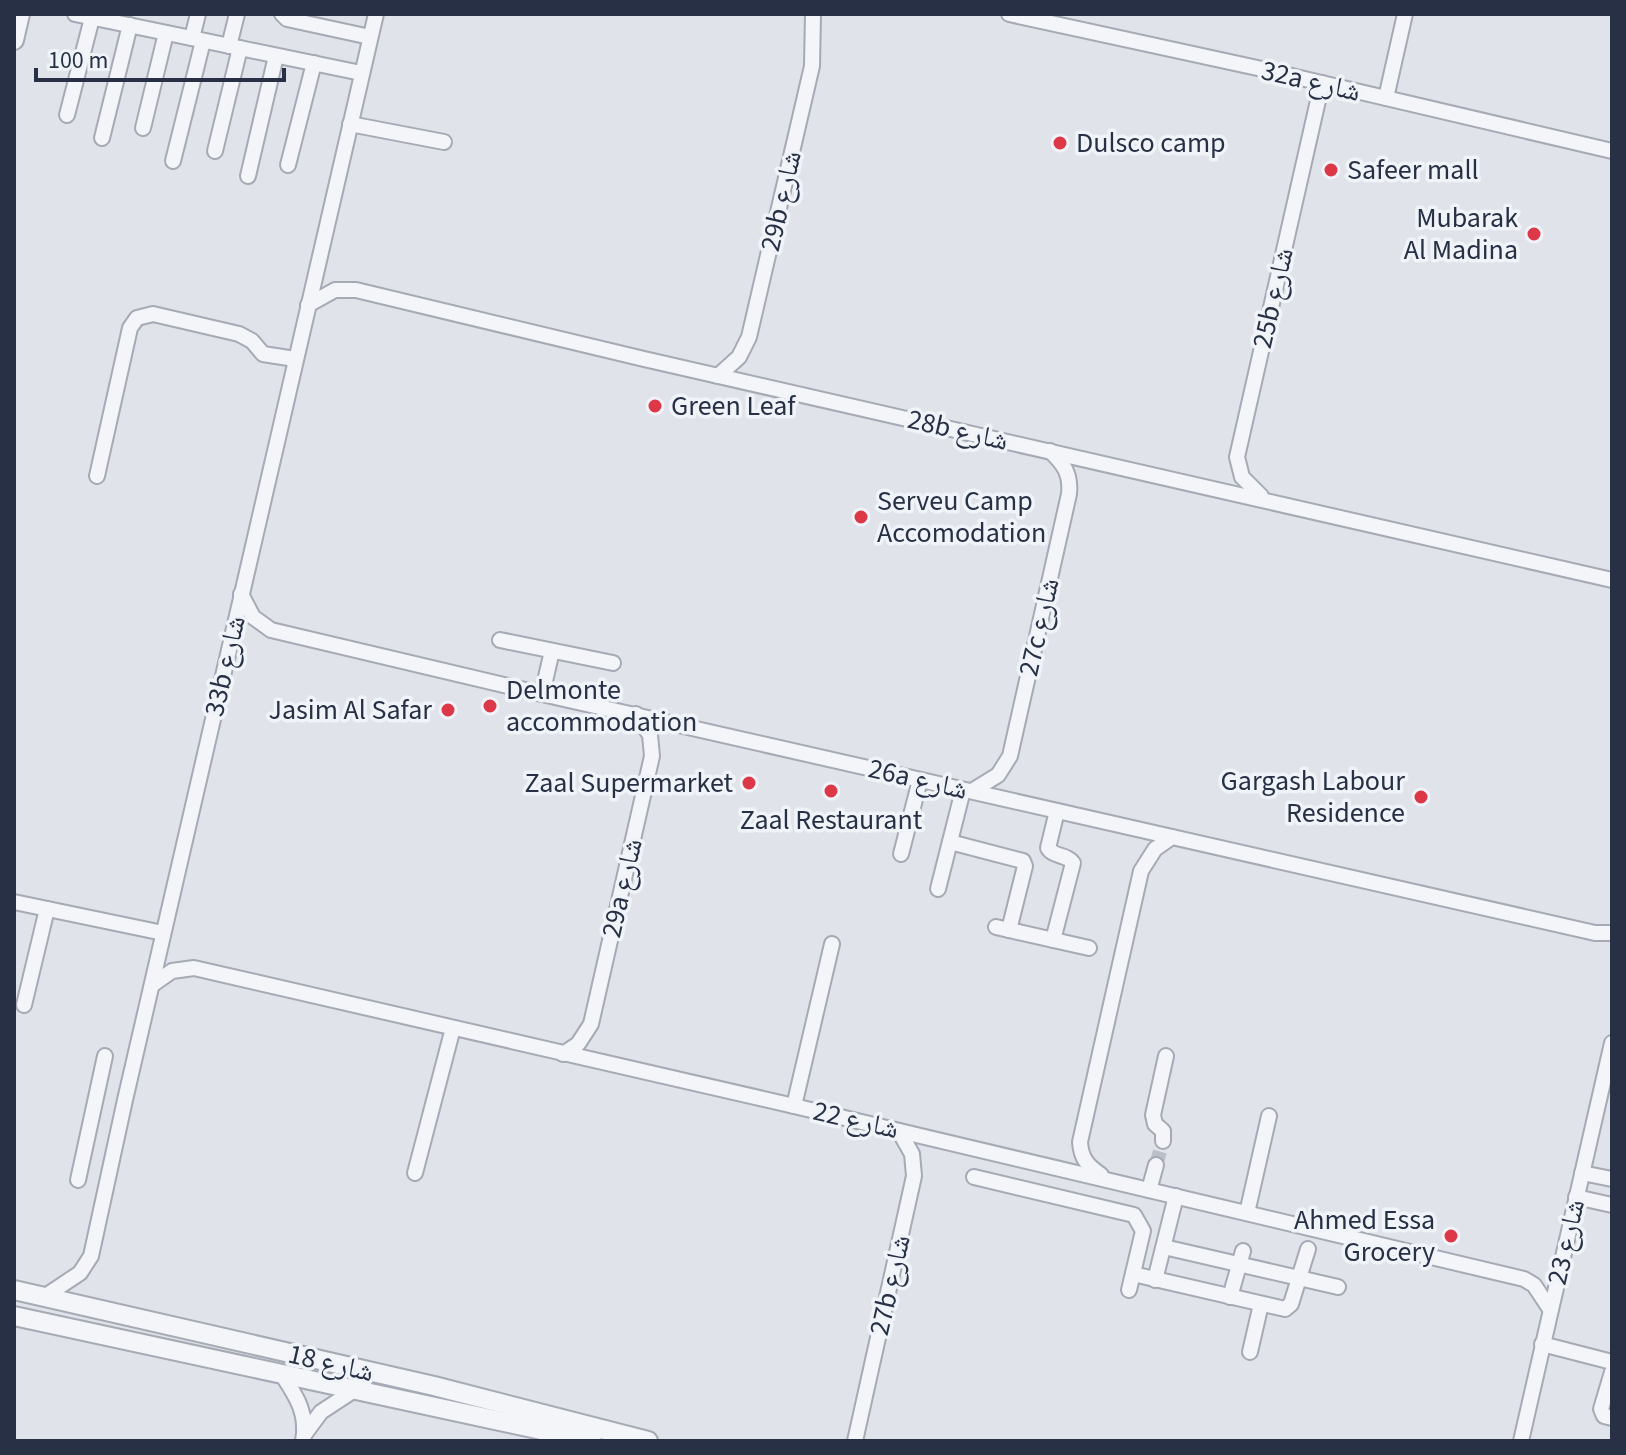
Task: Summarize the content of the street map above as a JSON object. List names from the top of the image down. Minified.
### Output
{"streets":{"street":["32a شارع","29b شارع","25b شارع","28b شارع","27c شارع","33b شارع","26a شارع","29a شارع","شارع 22","شارع 23","27b شارع","شارع 18"]},"crossings":[["32a شارع","25b شارع"],["29b شارع","28b شارع"],["25b شارع","28b شارع"],["28b شارع","27c شارع"],["28b شارع","33b شارع"],["27c شارع","26a شارع"],["33b شارع","26a شارع"],["33b شارع","شارع 22"],["33b شارع","شارع 18"],["26a شارع","29a شارع"],["29a شارع","شارع 22"],["شارع 22","شارع 23"],["شارع 22","27b شارع"]],"places":["Dulsco camp","Safeer mall","Mubarak Al Madina","Green Leaf","Serveu Camp Accomodation","Delmonte accommodation","Jasim Al Safar","Zaal Supermarket","Zaal Restaurant","Gargash Labour Residence","Ahmed Essa Grocery"],"scale_bar":"100 m"}
